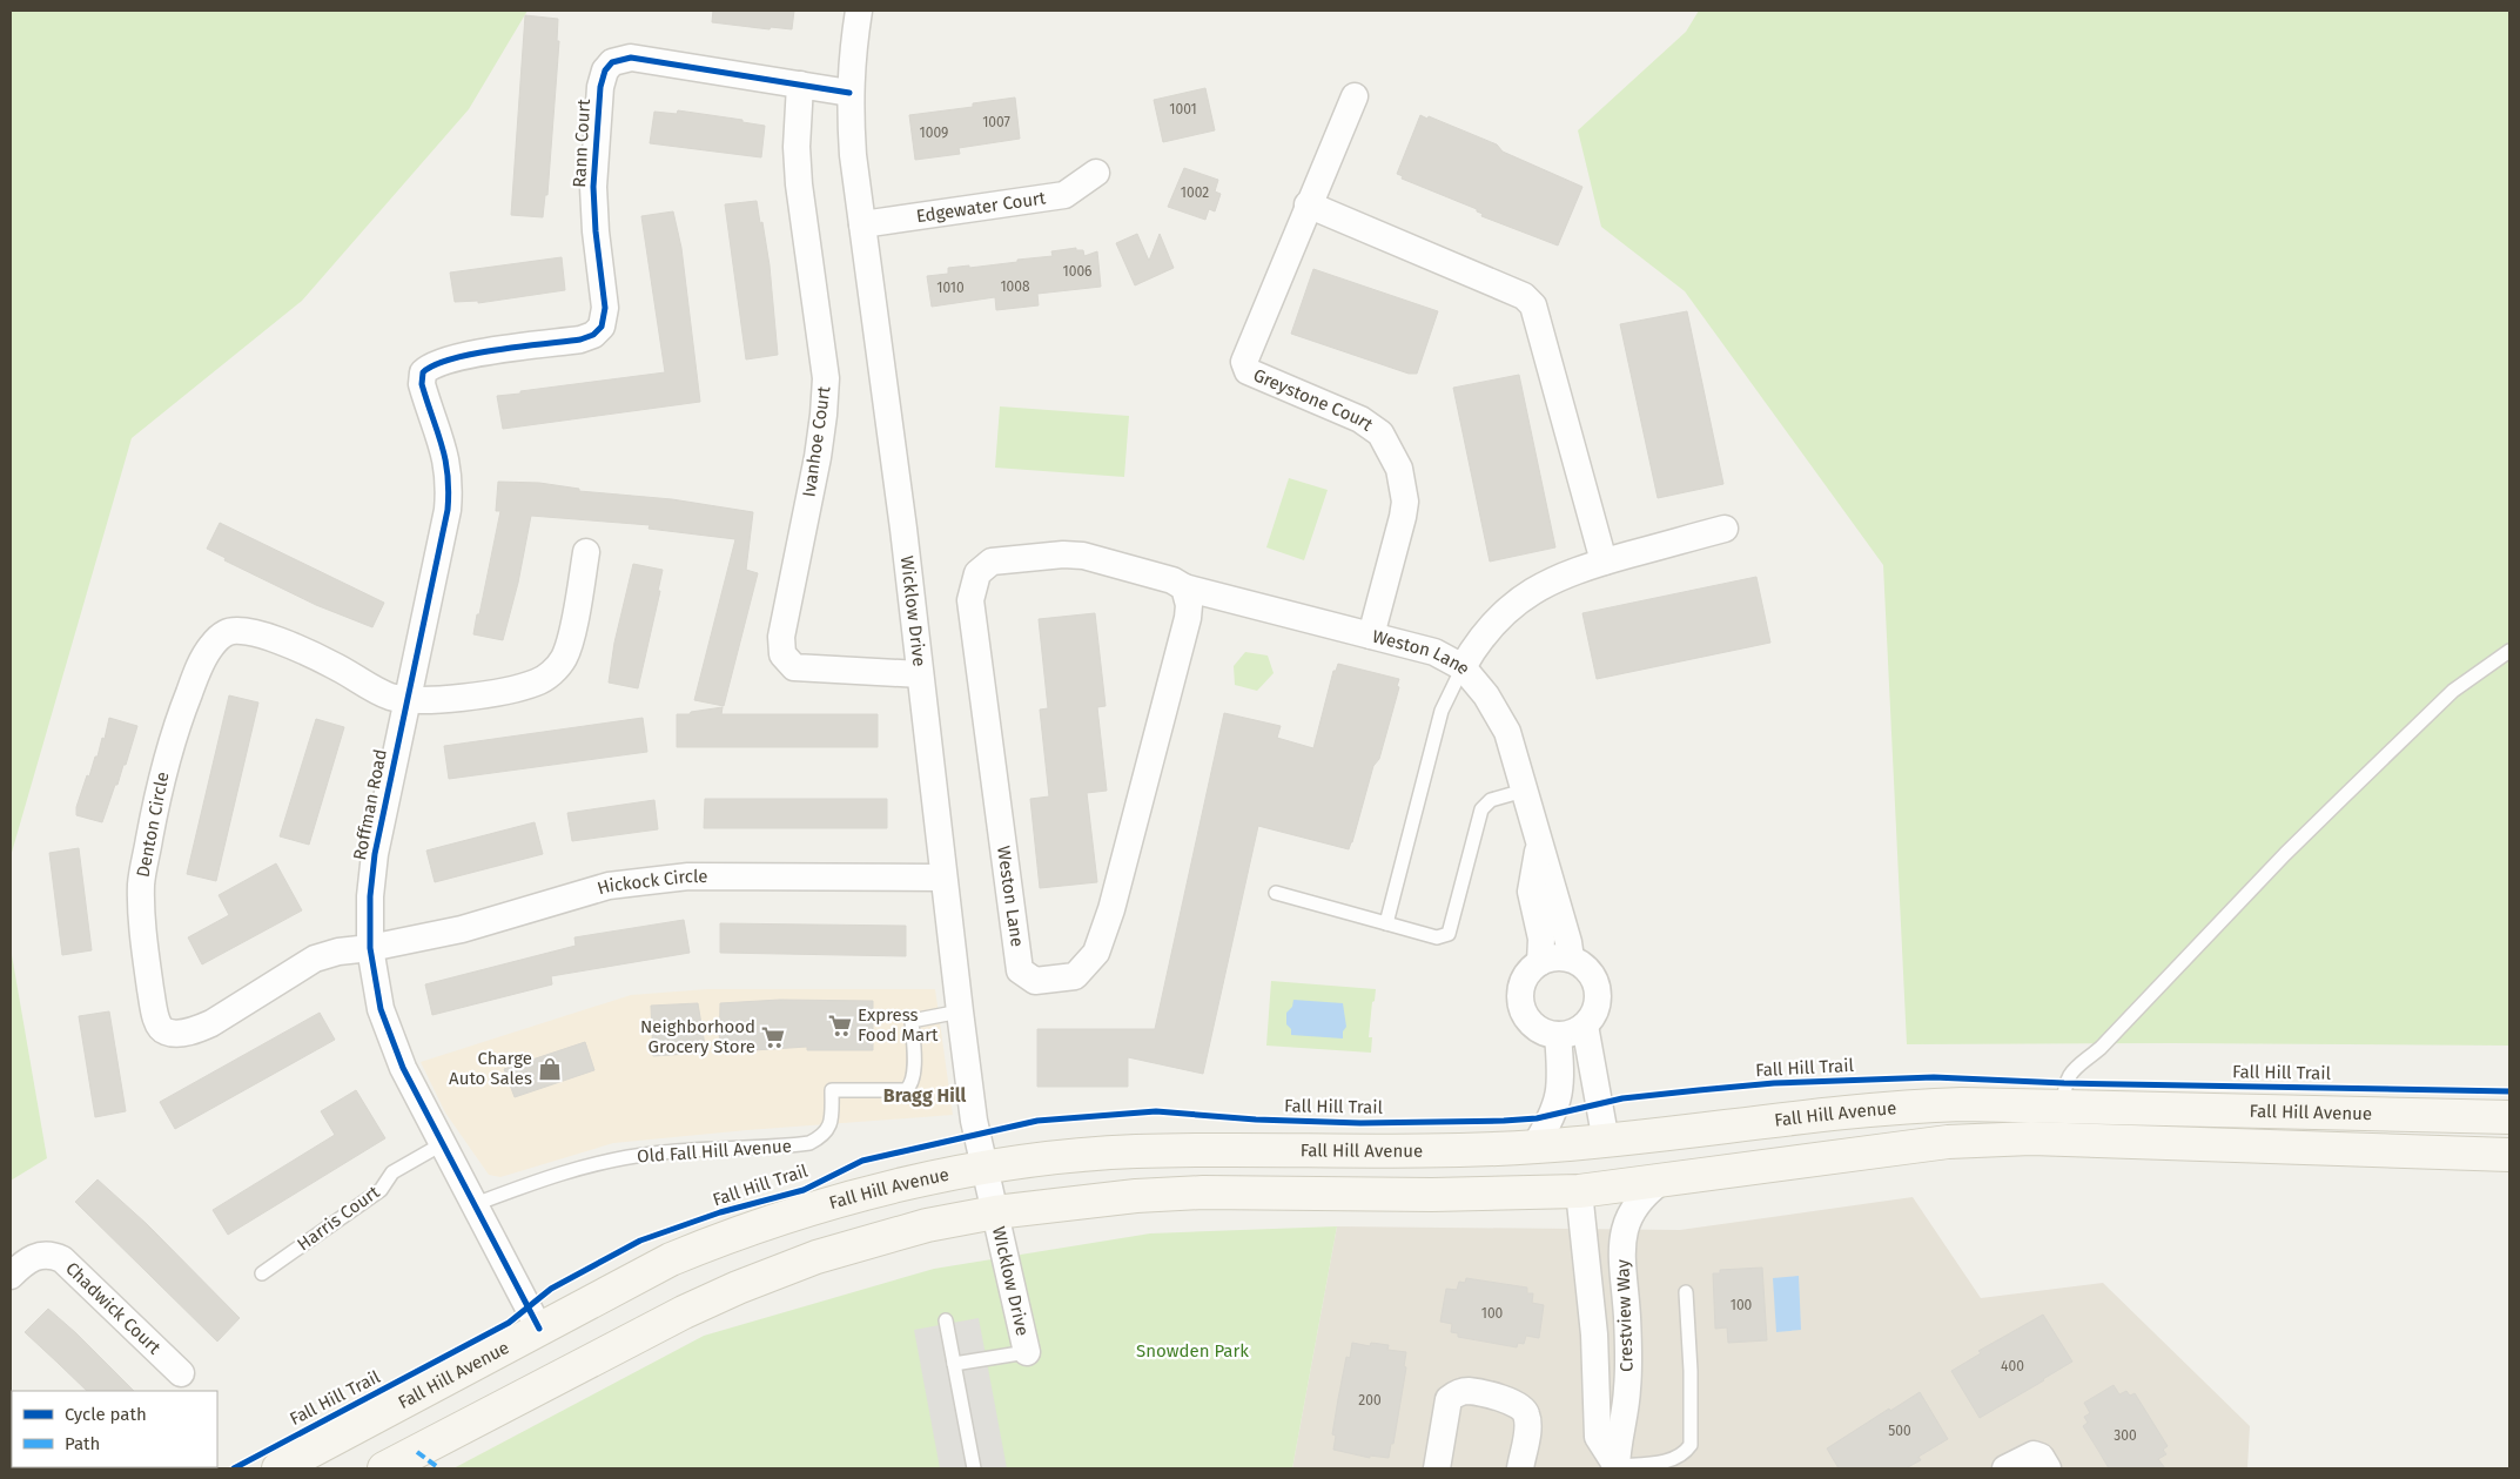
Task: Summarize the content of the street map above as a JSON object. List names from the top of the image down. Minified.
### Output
{"streets":{"main road":["Fall Hill Avenue"],"street":["Rann Court","Edgewater Court","Greystone Court","Ivanhoe Court","Wicklow Drive","Weston Lane","Roffman Road","Denton Circle","Hickock Circle","WIcklow Drive","Chadwick Court","Crestview Way"],"lane":["Old Fall Hill Avenue","Harris Court"],"cycle path":["Fall Hill Trail"]},"crossings":[["Rann Court","Ivanhoe Court"],["Rann Court","Wicklow Drive"],["Rann Court","Roffman Road"],["Edgewater Court","Wicklow Drive"],["Greystone Court","Weston Lane"],["Ivanhoe Court","Wicklow Drive"],["Wicklow Drive","Hickock Circle"],["Wicklow Drive","Fall Hill Avenue"],["Wicklow Drive","Old Fall Hill Avenue"],["Wicklow Drive","WIcklow Drive"],["Roffman Road","Denton Circle"],["Roffman Road","Hickock Circle"],["Roffman Road","Fall Hill Avenue"],["Roffman Road","Old Fall Hill Avenue"],["Roffman Road","Harris Court"],["Denton Circle","Hickock Circle"],["Fall Hill Avenue","WIcklow Drive"],["Fall Hill Avenue","Crestview Way"]],"districts":["Bragg Hill"],"parks":["Snowden Park"],"places":{"supermarket":["Express Food Mart","Neighborhood Grocery Store"],"shop":["Charge Auto Sales"]},"house_numbers":["1001","1007","1009","1002","1006","1008","1010","100","100","400","200","500","300"],"legend":["Cycle path","Path"]}
